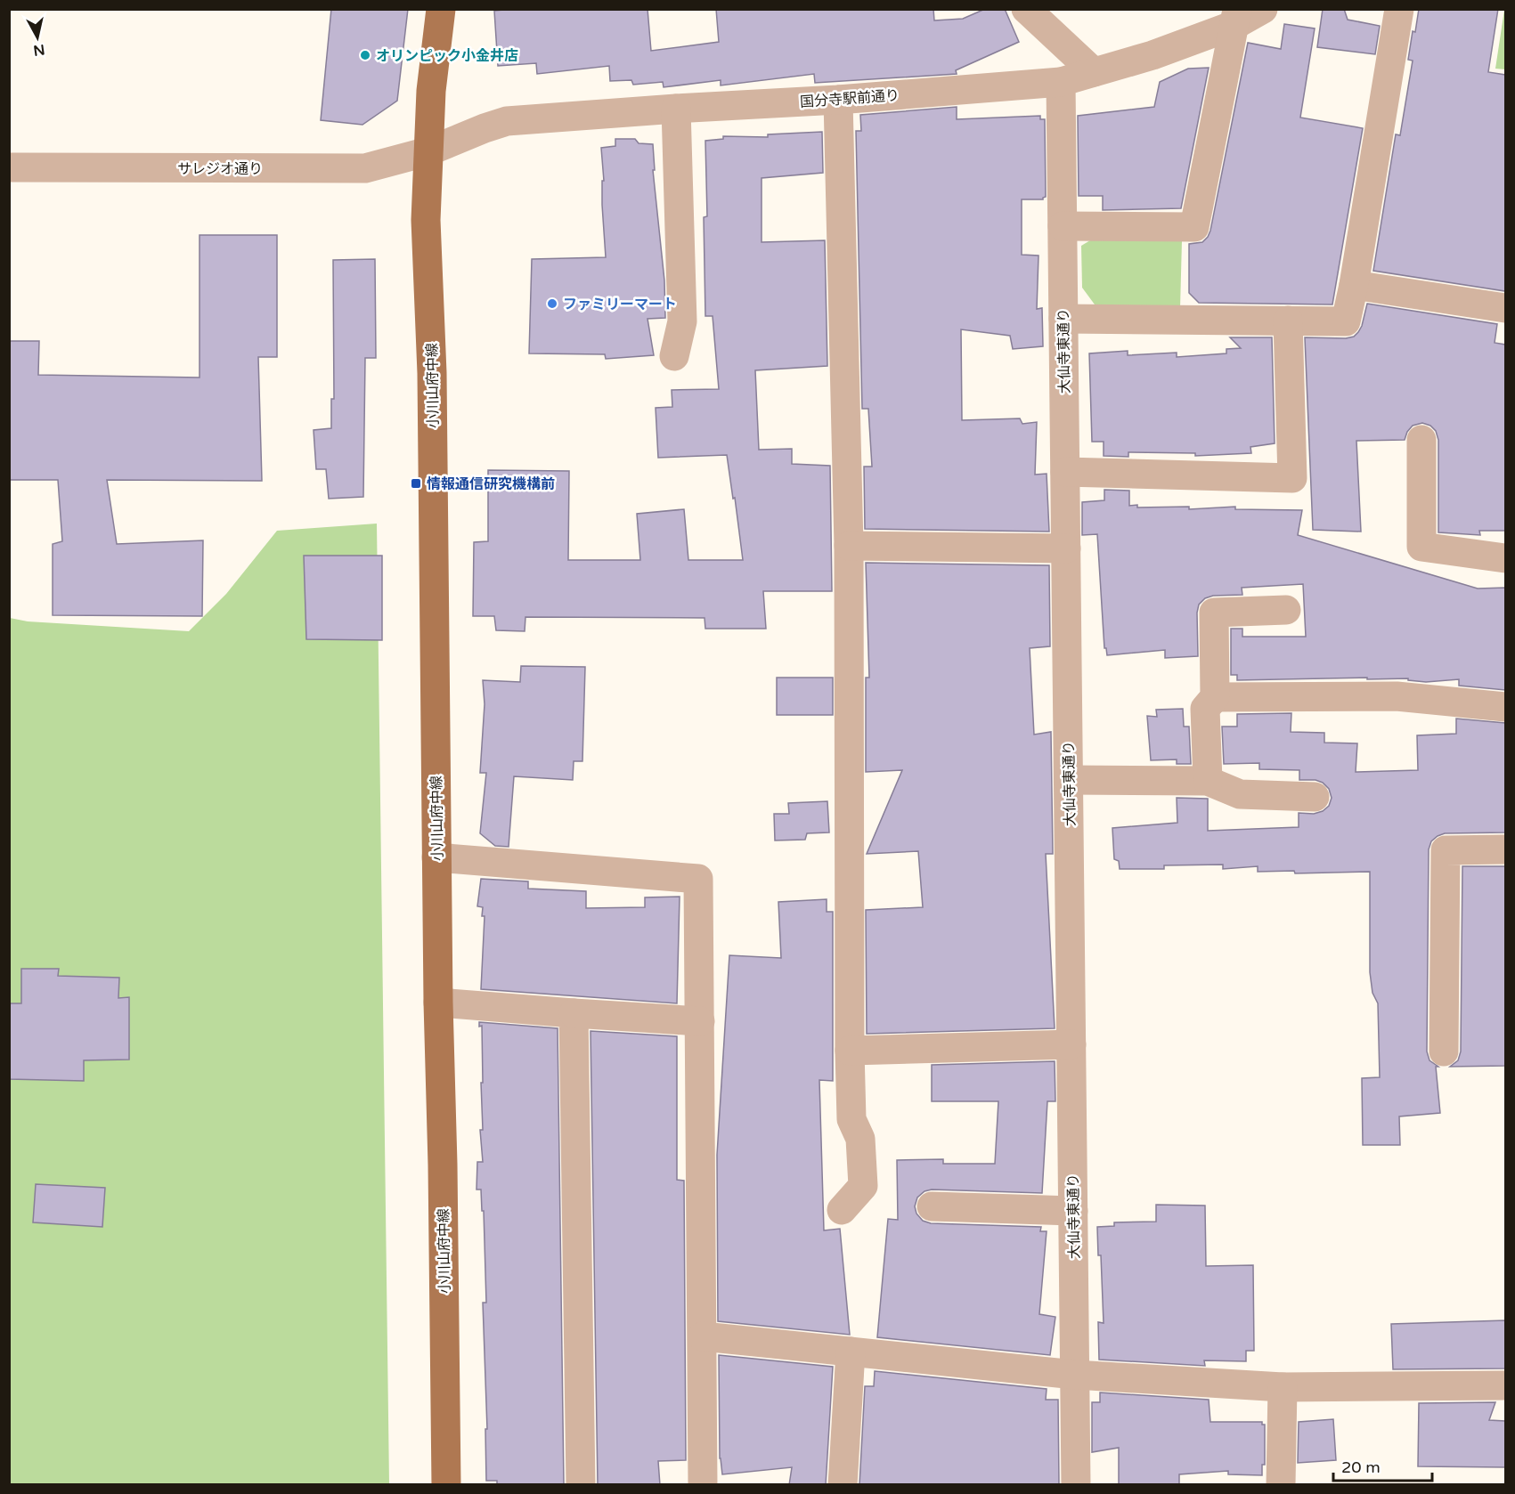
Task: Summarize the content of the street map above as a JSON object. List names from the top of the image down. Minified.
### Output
{"streets":{"main road":["小川山府中線"],"street":["国分寺駅前通り","サレジオ通り","大仙寺東通り"]},"crossings":[["国分寺駅前通り","サレジオ通り"],["国分寺駅前通り","大仙寺東通り"],["国分寺駅前通り","小川山府中線"],["サレジオ通り","小川山府中線"]],"places":{"other":["オリンピック小金井店","ファミリーマート"],"transit":["情報通信研究機構前"]},"scale_bar":"20 m","north":"bottom"}
